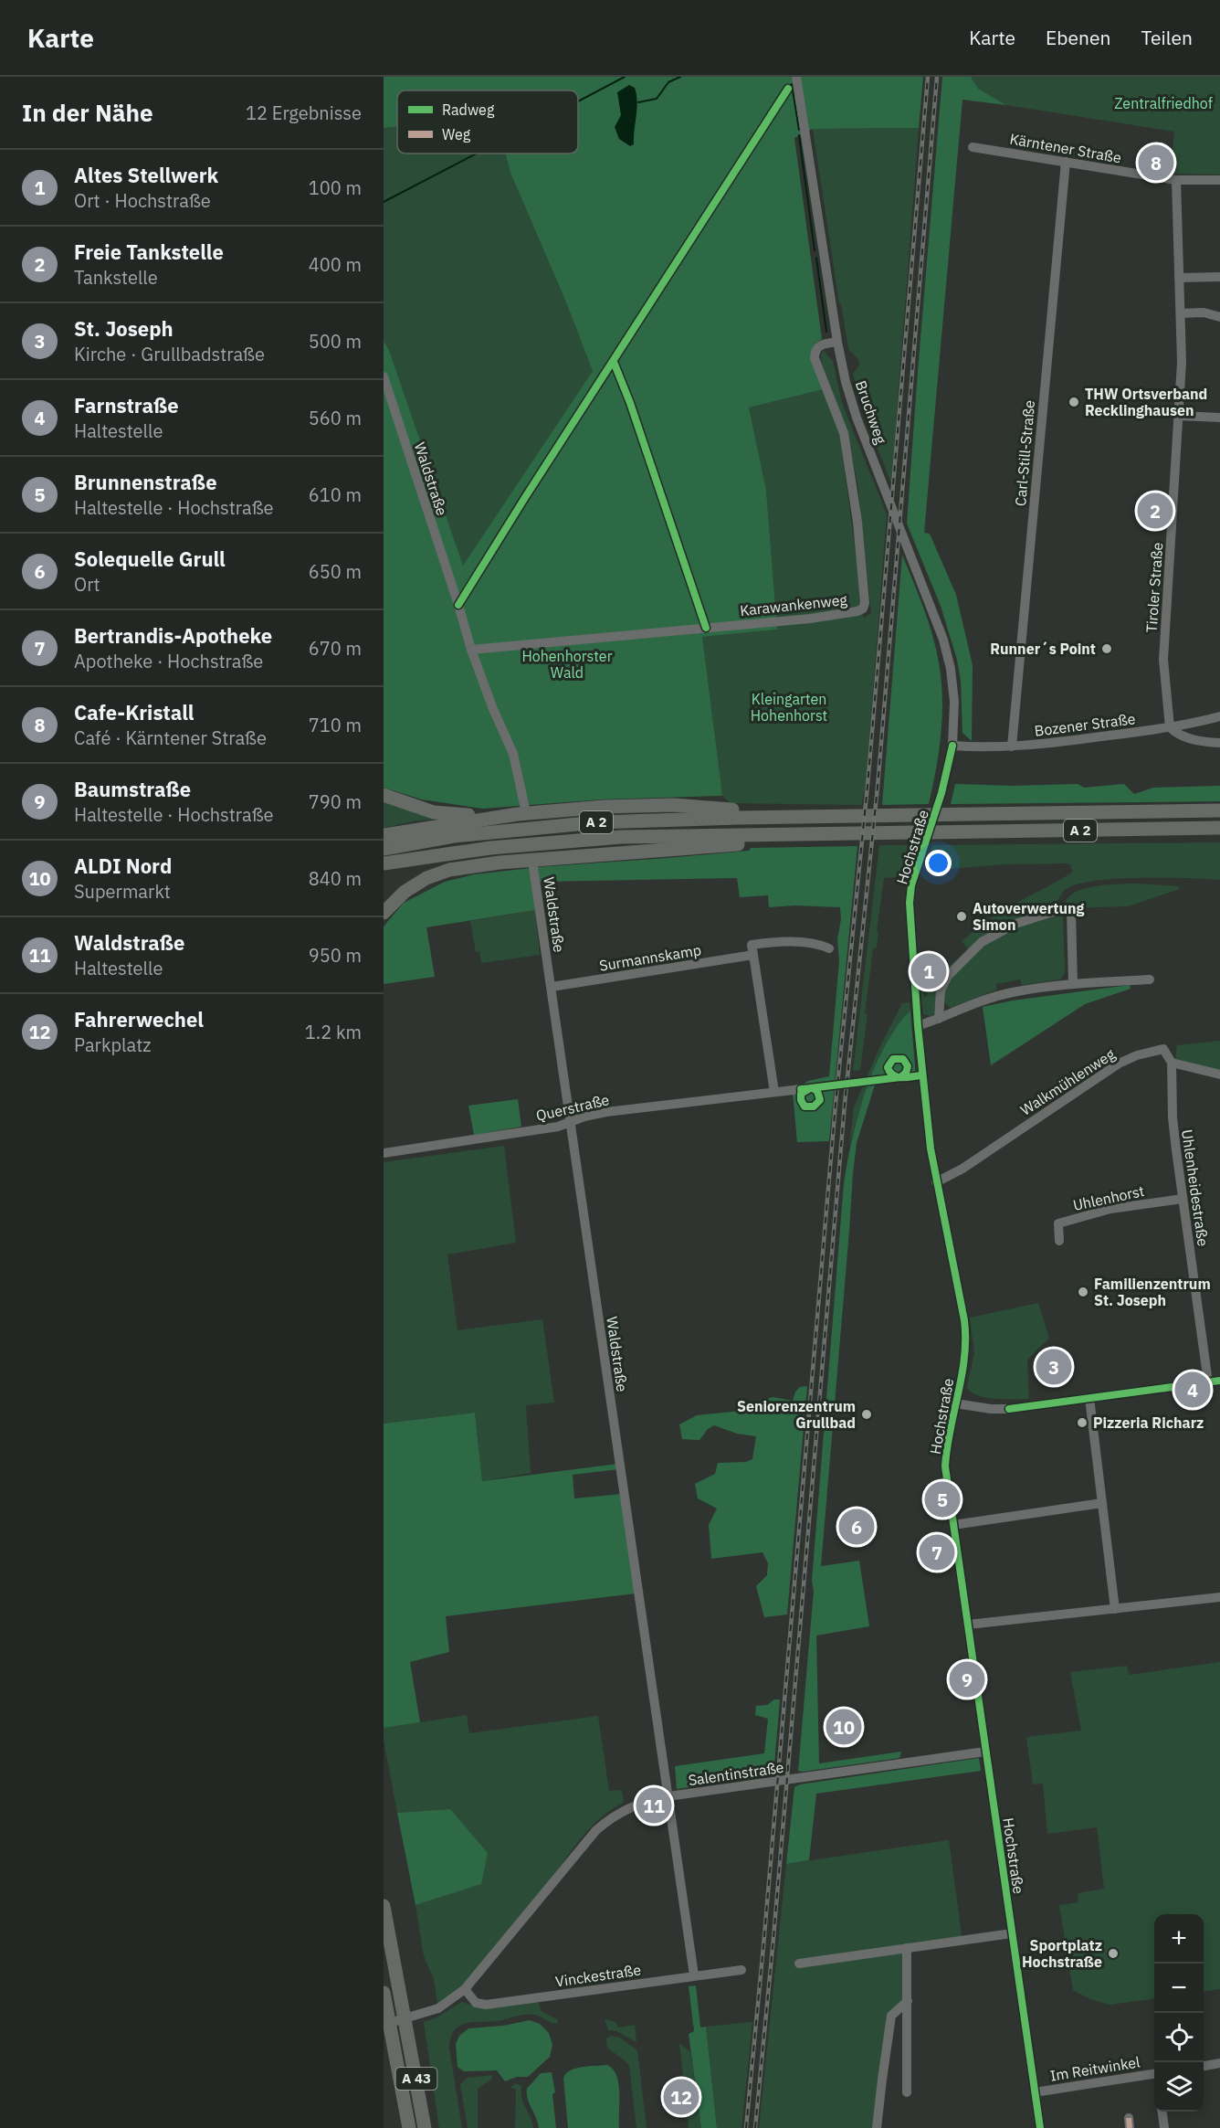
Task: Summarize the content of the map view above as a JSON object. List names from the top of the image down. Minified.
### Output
{"streets":{"highway":["A 2","A 43"],"street":["Kärntener Straße","Bruchweg","Carl-Still-Straße","Waldstraße","Tiroler Straße","Karawankenweg","Bozener Straße","Hochstraße","Surmannskamp","Walkmühlenweg","Querstraße","Uhlenheidestraße","Uhlenhorst","Salentinstraße","Vinckestraße","Im Reitwinkel"]},"crossings":[["Kärntener Straße","Carl-Still-Straße"],["Kärntener Straße","Tiroler Straße"],["Bruchweg","Karawankenweg"],["Bruchweg","Bozener Straße"],["Bruchweg","Hochstraße"],["Carl-Still-Straße","Bozener Straße"],["Waldstraße","Karawankenweg"],["Waldstraße","Surmannskamp"],["Waldstraße","Querstraße"],["Waldstraße","Salentinstraße"],["Waldstraße","Vinckestraße"],["Tiroler Straße","Bozener Straße"],["Bozener Straße","Hochstraße"],["Hochstraße","Walkmühlenweg"],["Hochstraße","Salentinstraße"],["Hochstraße","Im Reitwinkel"],["Walkmühlenweg","Uhlenheidestraße"],["Uhlenheidestraße","Uhlenhorst"],["Salentinstraße","Vinckestraße"],["Salentinstraße","A 43"]],"parks":["Zentralfriedhof","Hohenhorster Wald","Kleingarten Hohenhorst"],"places":["THW Ortsverband Recklinghausen","Runner´s Point","Autoverwertung Simon","Familienzentrum St. Joseph","Seniorenzentrum Grullbad","Pizzeria Richarz","Sportplatz Hochstraße"],"legend":["Radweg","Weg"],"page":{"header":"Karte","nav":["Karte","Ebenen","Teilen"],"heading":["In der Nähe","12 Ergebnisse"],"pins":["8","2","1","3","4","5","6","7","9","10","11","12"],"list":[{"mark":"1","name":"Altes Stellwerk","note":"Ort · Hochstraße","value":"100 m"},{"mark":"2","name":"Freie Tankstelle","note":"Tankstelle","value":"400 m"},{"mark":"3","name":"St. Joseph","note":"Kirche · Grullbadstraße","value":"500 m"},{"mark":"4","name":"Farnstraße","note":"Haltestelle","value":"560 m"},{"mark":"5","name":"Brunnenstraße","note":"Haltestelle · Hochstraße","value":"610 m"},{"mark":"6","name":"Solequelle Grull","note":"Ort","value":"650 m"},{"mark":"7","name":"Bertrandis-Apotheke","note":"Apotheke · Hochstraße","value":"670 m"},{"mark":"8","name":"Cafe-Kristall","note":"Café · Kärntener Straße","value":"710 m"},{"mark":"9","name":"Baumstraße","note":"Haltestelle · Hochstraße","value":"790 m"},{"mark":"10","name":"ALDI Nord","note":"Supermarkt","value":"840 m"},{"mark":"11","name":"Waldstraße","note":"Haltestelle","value":"950 m"},{"mark":"12","name":"Fahrerwechel","note":"Parkplatz","value":"1.2 km"}],"map_buttons":["+","−"]}}
